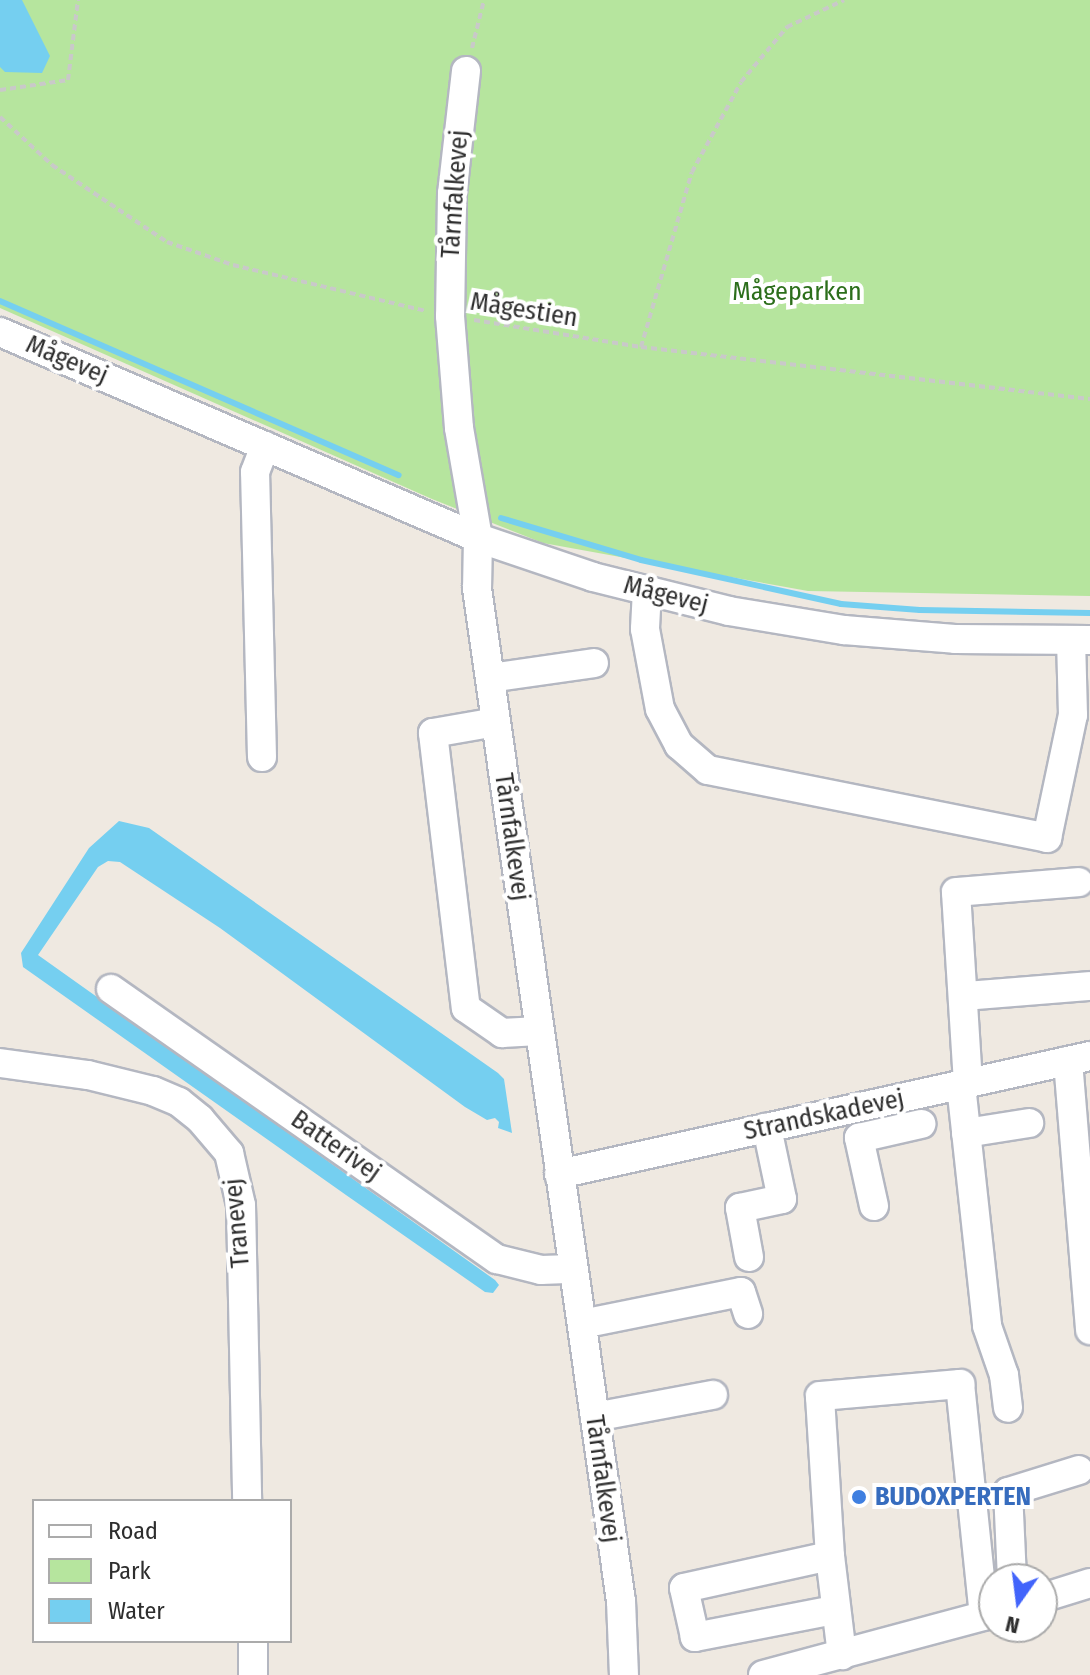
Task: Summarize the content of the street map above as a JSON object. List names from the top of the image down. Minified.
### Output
{"streets":{"street":["Tårnfalkevej","Mågevej","Strandskadevej","Batterivej","Tranevej"],"path":["Mågestien"]},"crossings":[["Tårnfalkevej","Mågestien"],["Tårnfalkevej","Mågevej"],["Tårnfalkevej","Strandskadevej"],["Tårnfalkevej","Batterivej"]],"parks":["Mågeparken"],"places":["BUDOXPERTEN"],"legend":["Road","Park","Water"],"north":"bottom"}
